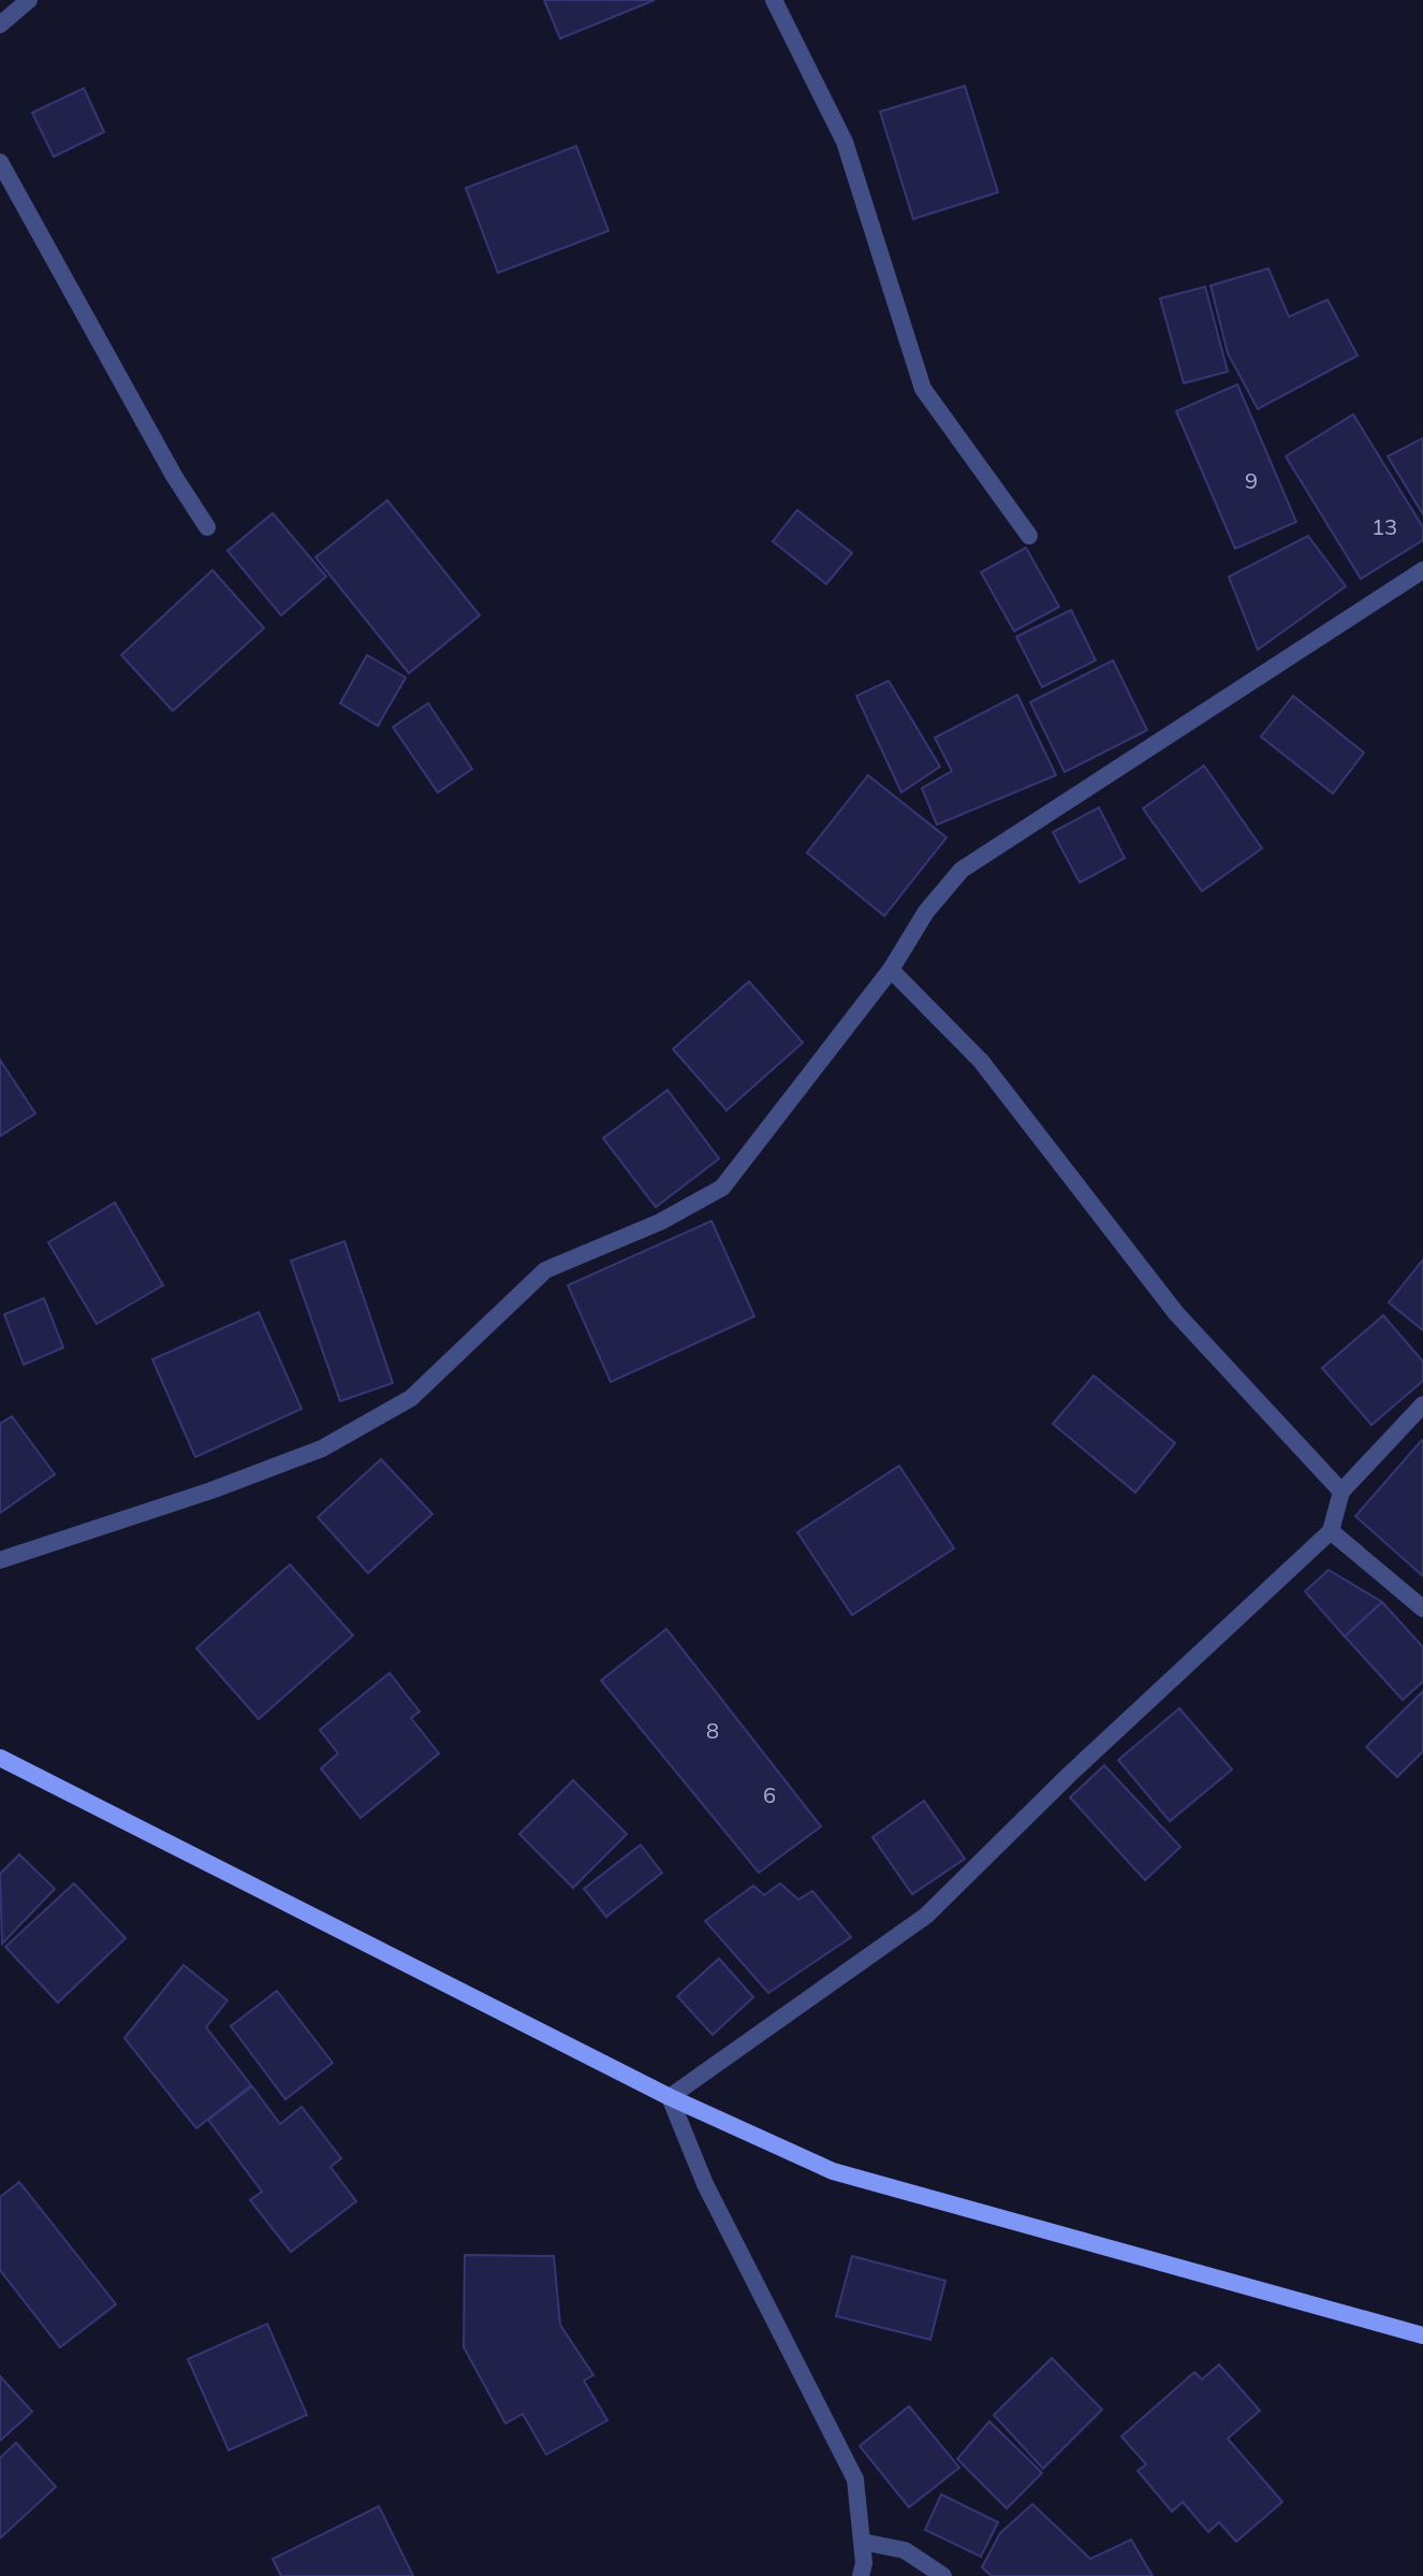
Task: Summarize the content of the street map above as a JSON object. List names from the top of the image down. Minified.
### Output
{"house_numbers":["9","13","8","6"]}
